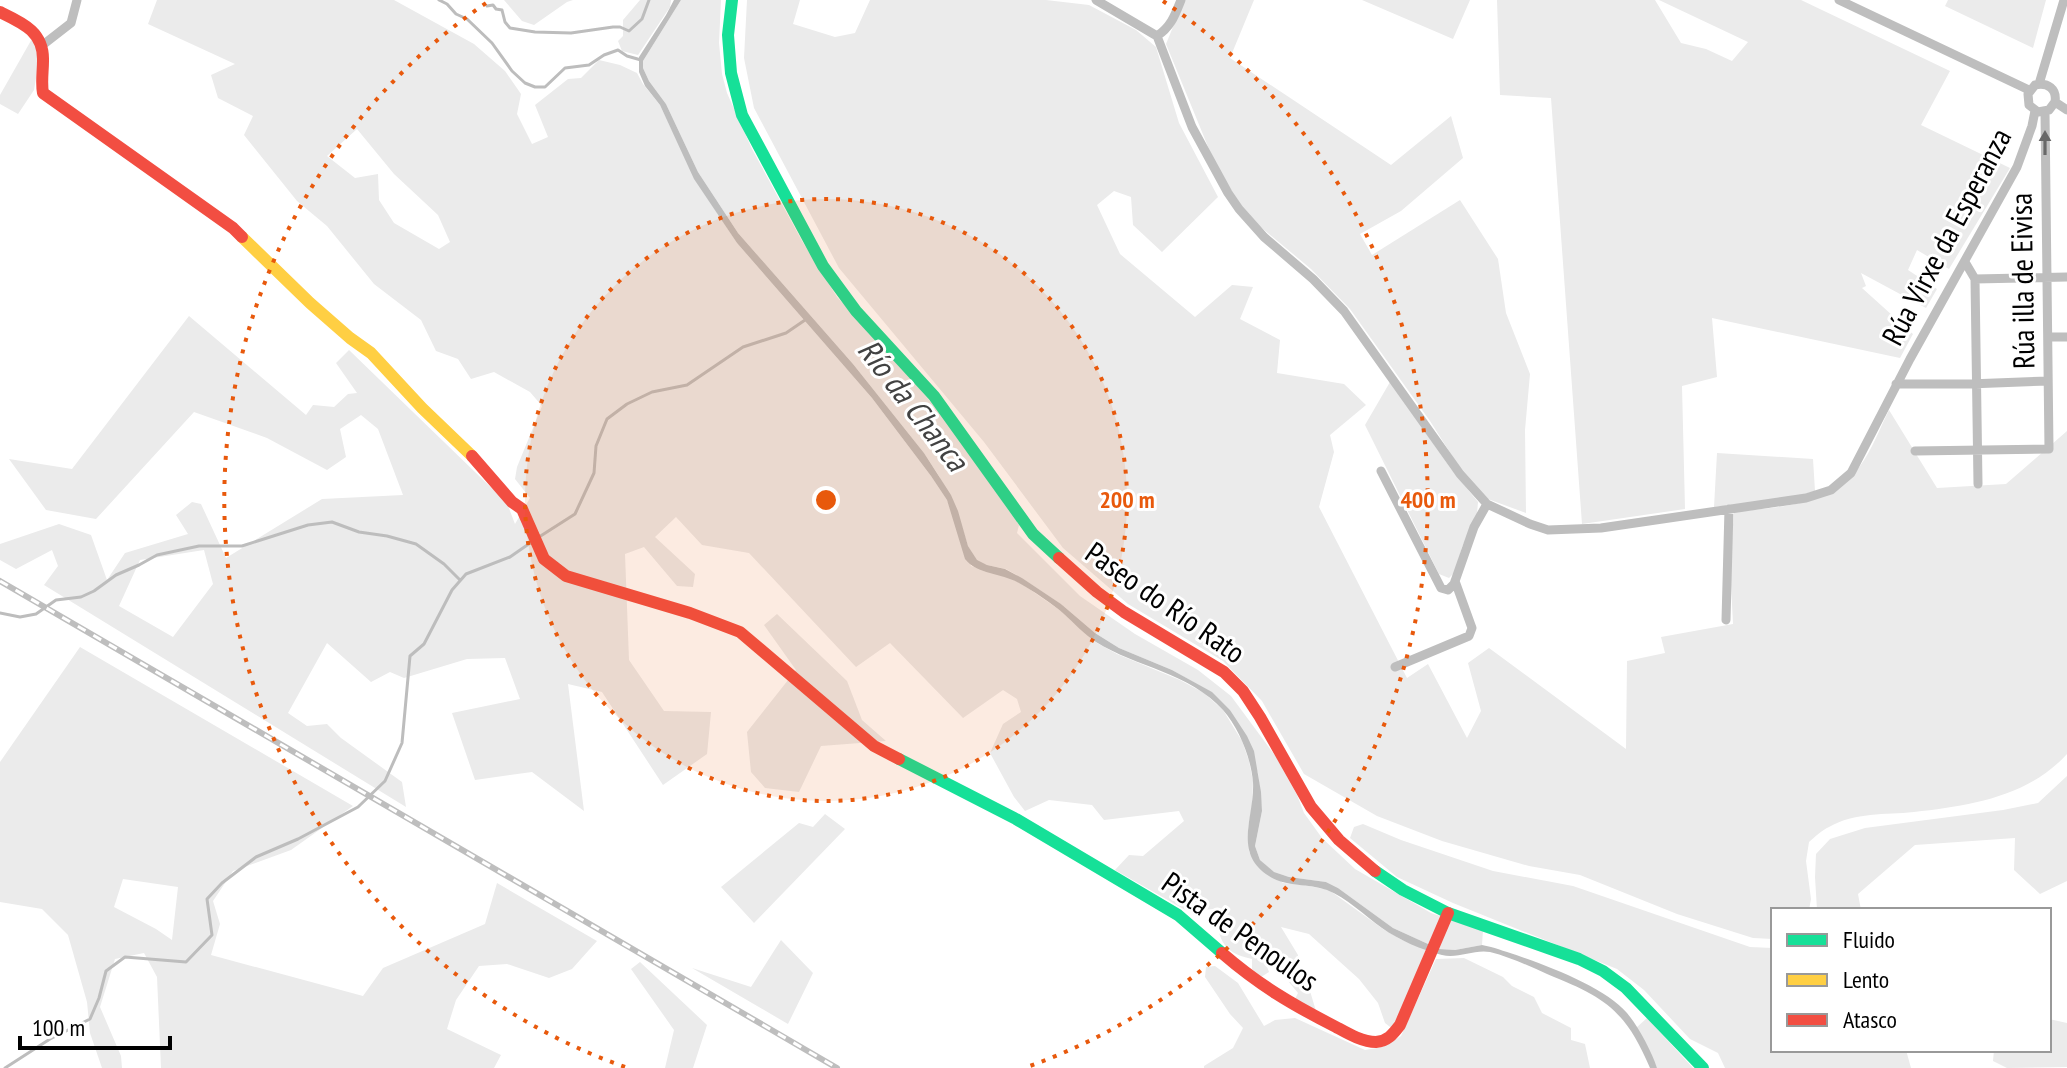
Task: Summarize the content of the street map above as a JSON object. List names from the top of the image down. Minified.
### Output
{"streets":{"street":["Rúa Virxe da Esperanza","Rúa illa de Eivisa","Paseo do Río Rato","Pista de Penoulos"]},"crossings":[["Rúa Virxe da Esperanza","Rúa illa de Eivisa"],["Paseo do Río Rato","Pista de Penoulos"]],"one_way":["Rúa illa de Eivisa"],"water":["Río da Chanca"],"legend":["Fluido","Lento","Atasco"],"scale_bar":"100 m","rings":["200 m","400 m"]}
